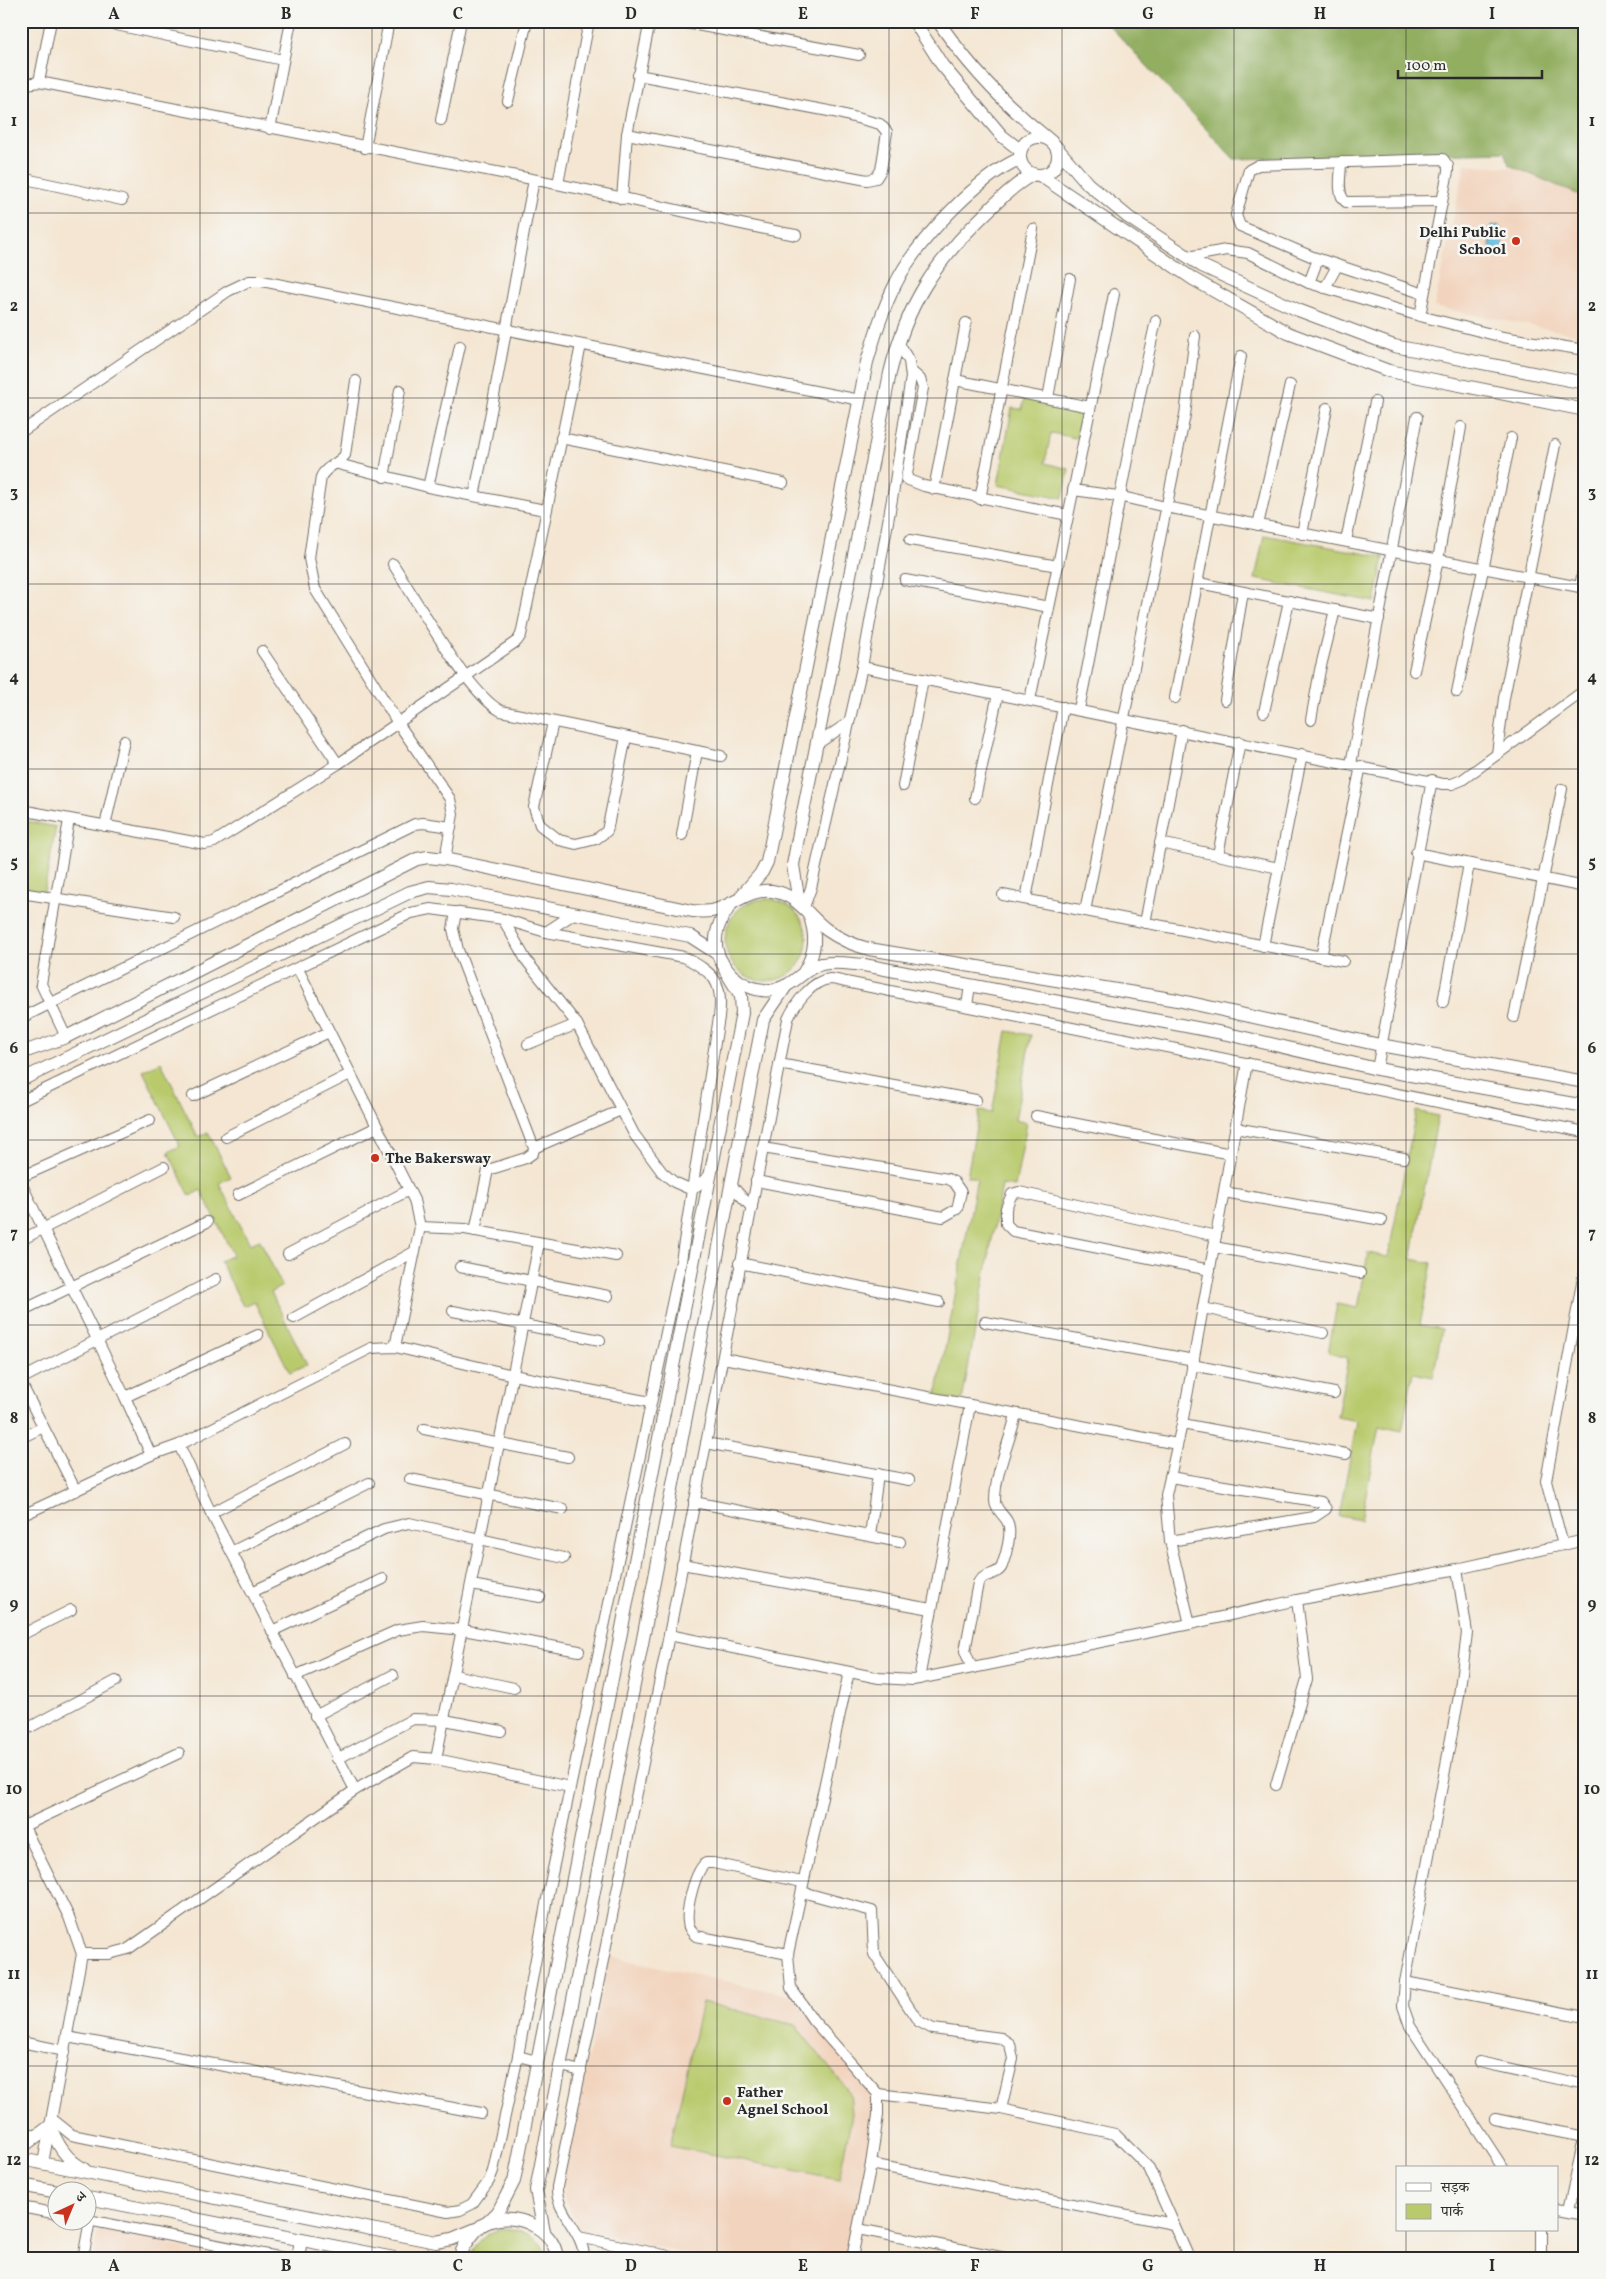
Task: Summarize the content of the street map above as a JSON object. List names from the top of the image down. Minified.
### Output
{"places":["Delhi Public School","The Bakersway","Father Agnel School"],"legend":["सड़क","पार्क"],"scale_bar":"100 m","north":"top right","grid":{"columns":["A","B","C","D","E","F","G","H","I"],"rows":["1","2","3","4","5","6","7","8","9","10","11","12"]}}
